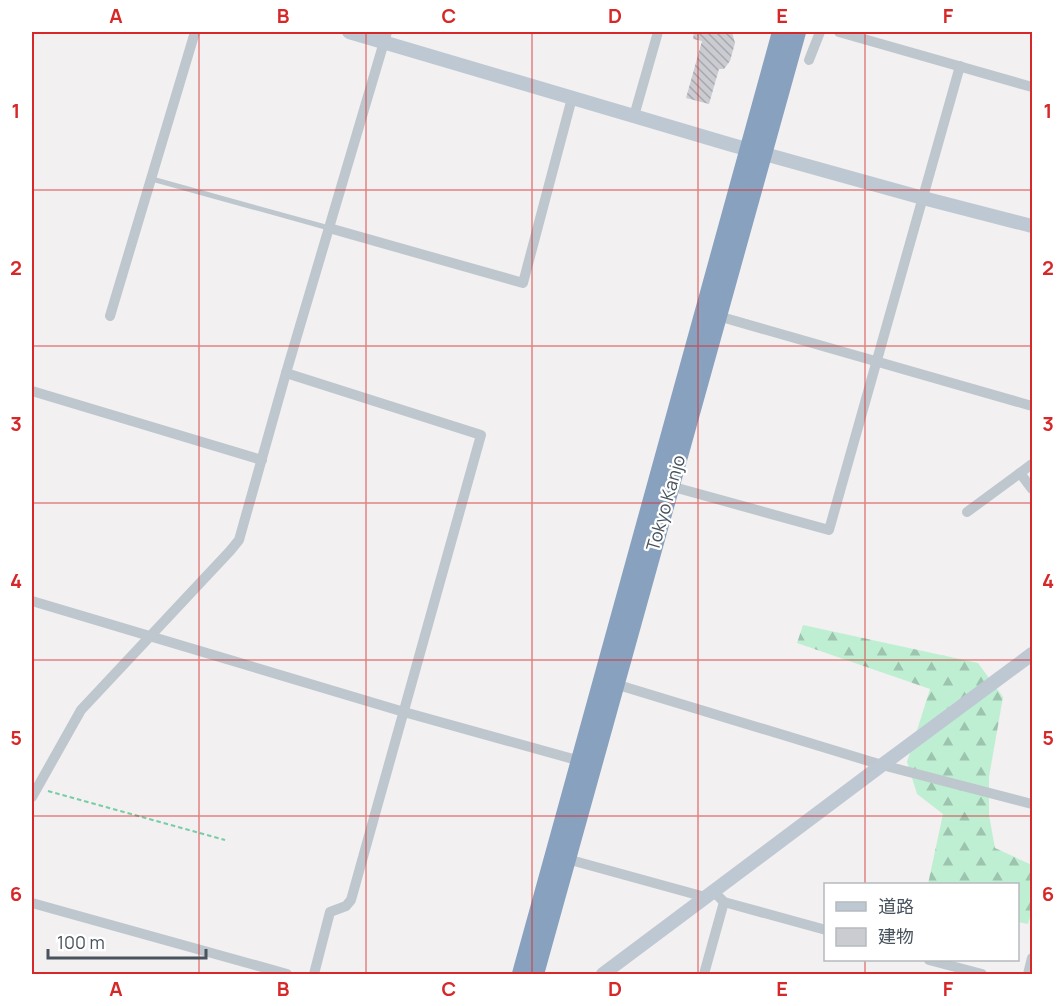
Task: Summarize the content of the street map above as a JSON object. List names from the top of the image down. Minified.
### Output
{"streets":{"highway":["Tokyo Kanjo"]},"legend":["道路","建物"],"scale_bar":"100 m","grid":{"columns":["A","B","C","D","E","F"],"rows":["1","2","3","4","5","6"]}}
